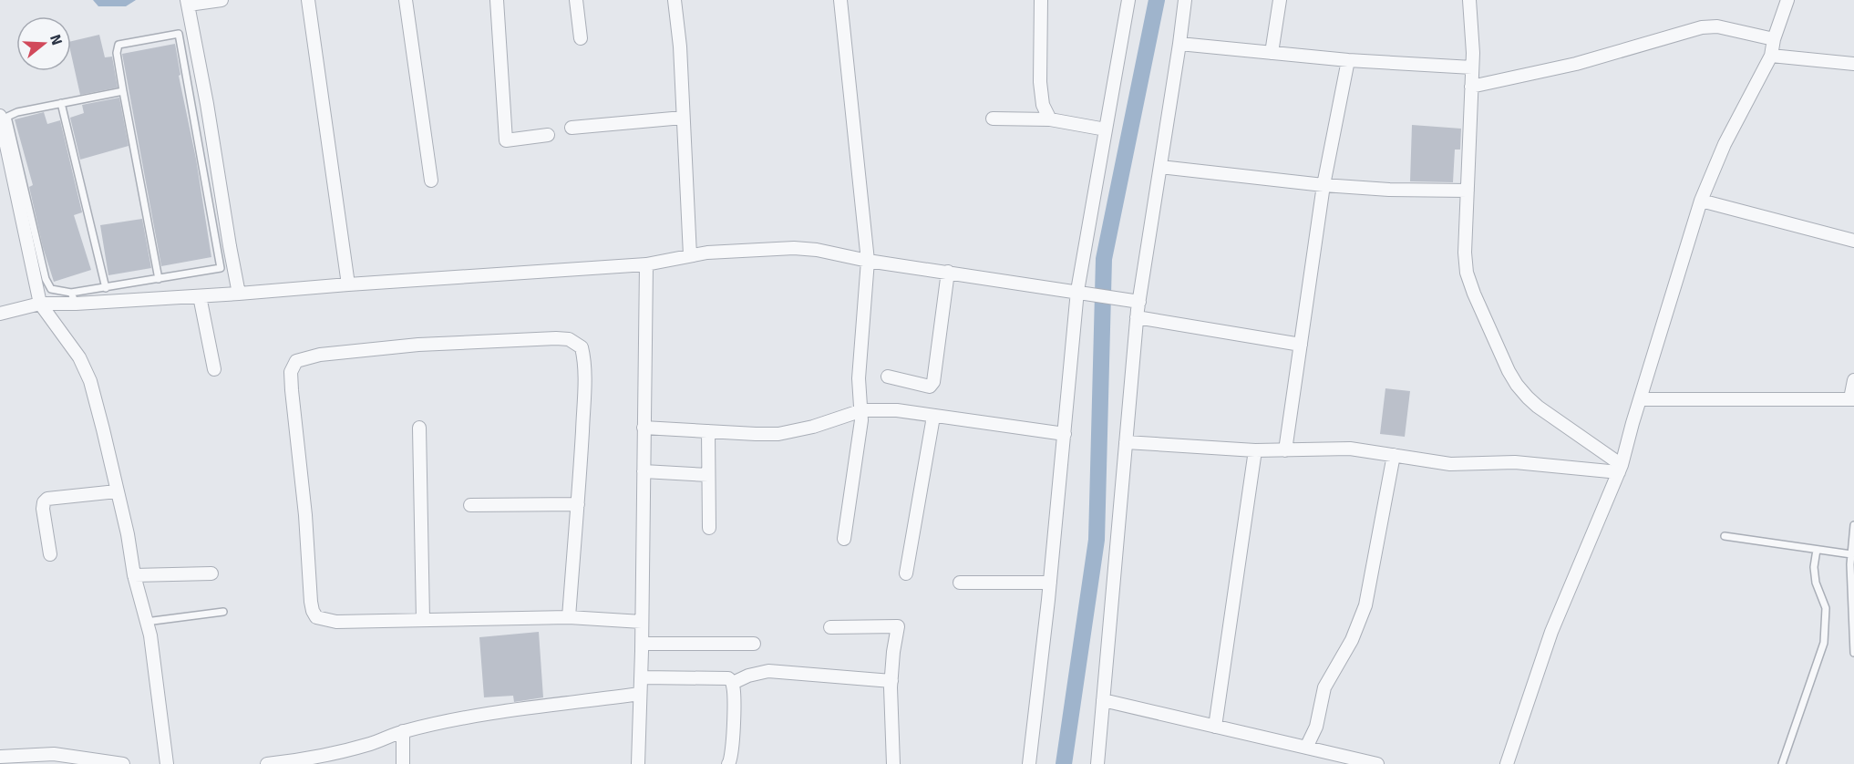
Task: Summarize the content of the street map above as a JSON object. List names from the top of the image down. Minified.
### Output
{"north":"right"}
